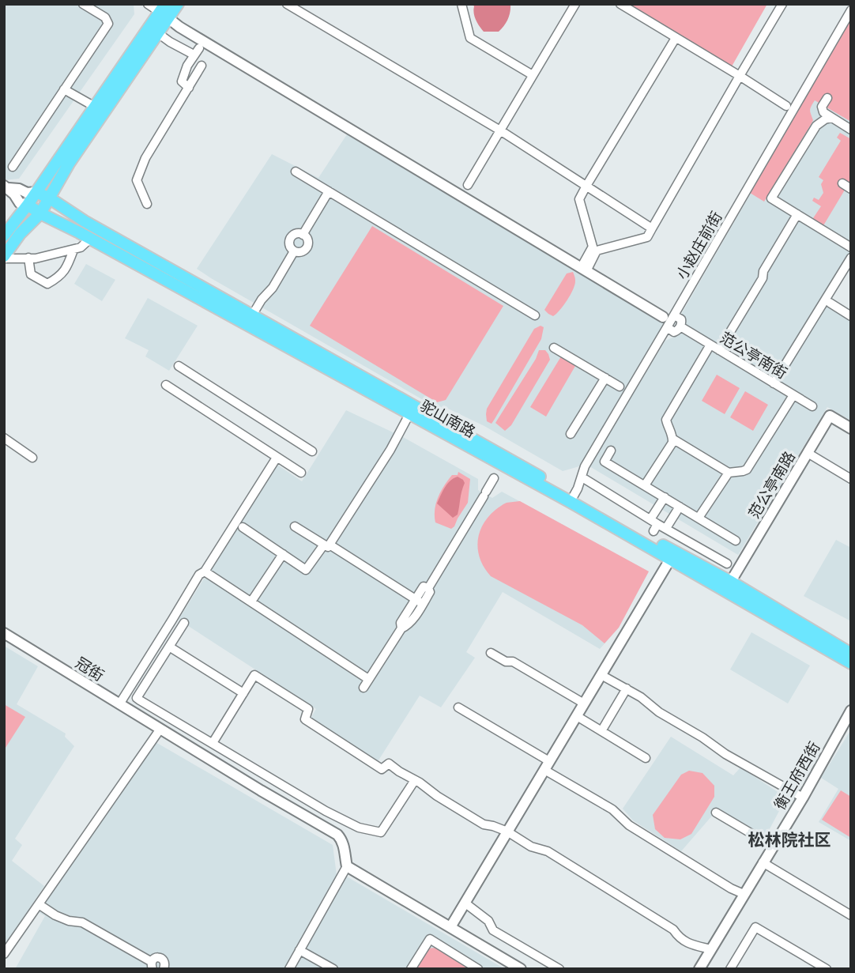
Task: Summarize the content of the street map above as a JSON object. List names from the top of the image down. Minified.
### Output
{"streets":{"main road":["驼山南路"],"street":["小赵庄前街","范公亭南街","范公亭南路","冠街","衡王府西街"]},"crossings":[["小赵庄前街","驼山南路"],["驼山南路","范公亭南路"]],"districts":["松林院社区"]}
